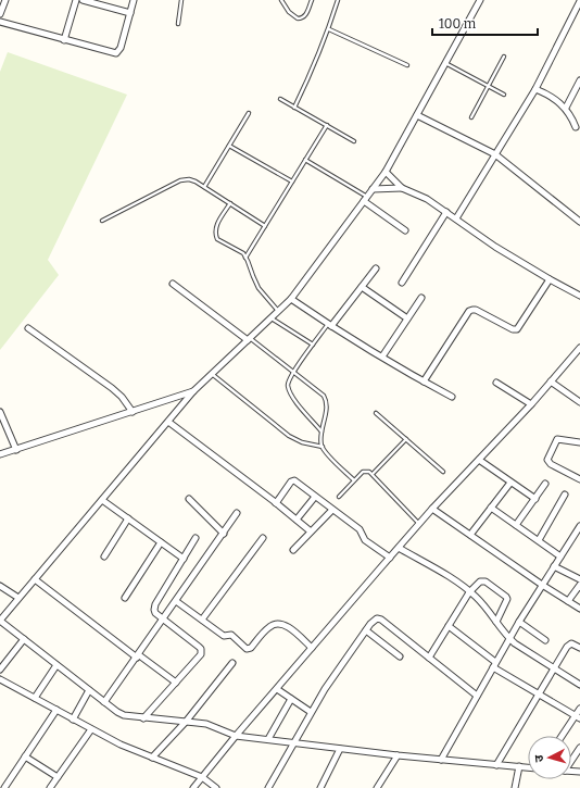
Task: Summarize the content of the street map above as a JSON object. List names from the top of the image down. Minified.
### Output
{"scale_bar":"100 m","north":"left"}
